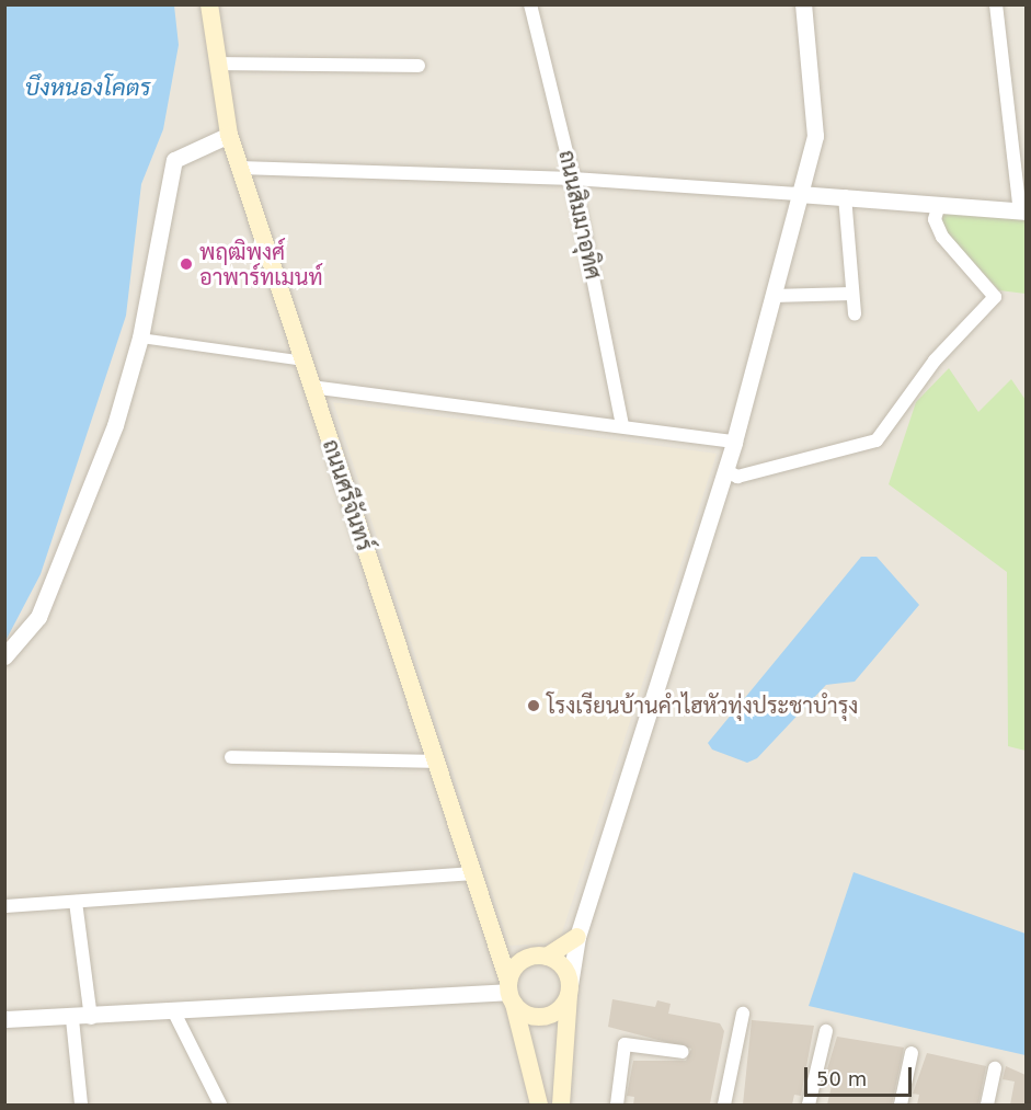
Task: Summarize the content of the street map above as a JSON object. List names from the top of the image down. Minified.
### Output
{"streets":{"main road":["ถนนศรีจันทร์"],"street":["ถนนสิมมาอุทิศ"]},"water":["บึงหนองโคตร"],"places":["พฤฒิพงศ์ อาพาร์ทเมนท์","โรงเรียนบ้านคำไฮหัวทุ่งประชาบำรุง"],"scale_bar":"50 m"}
